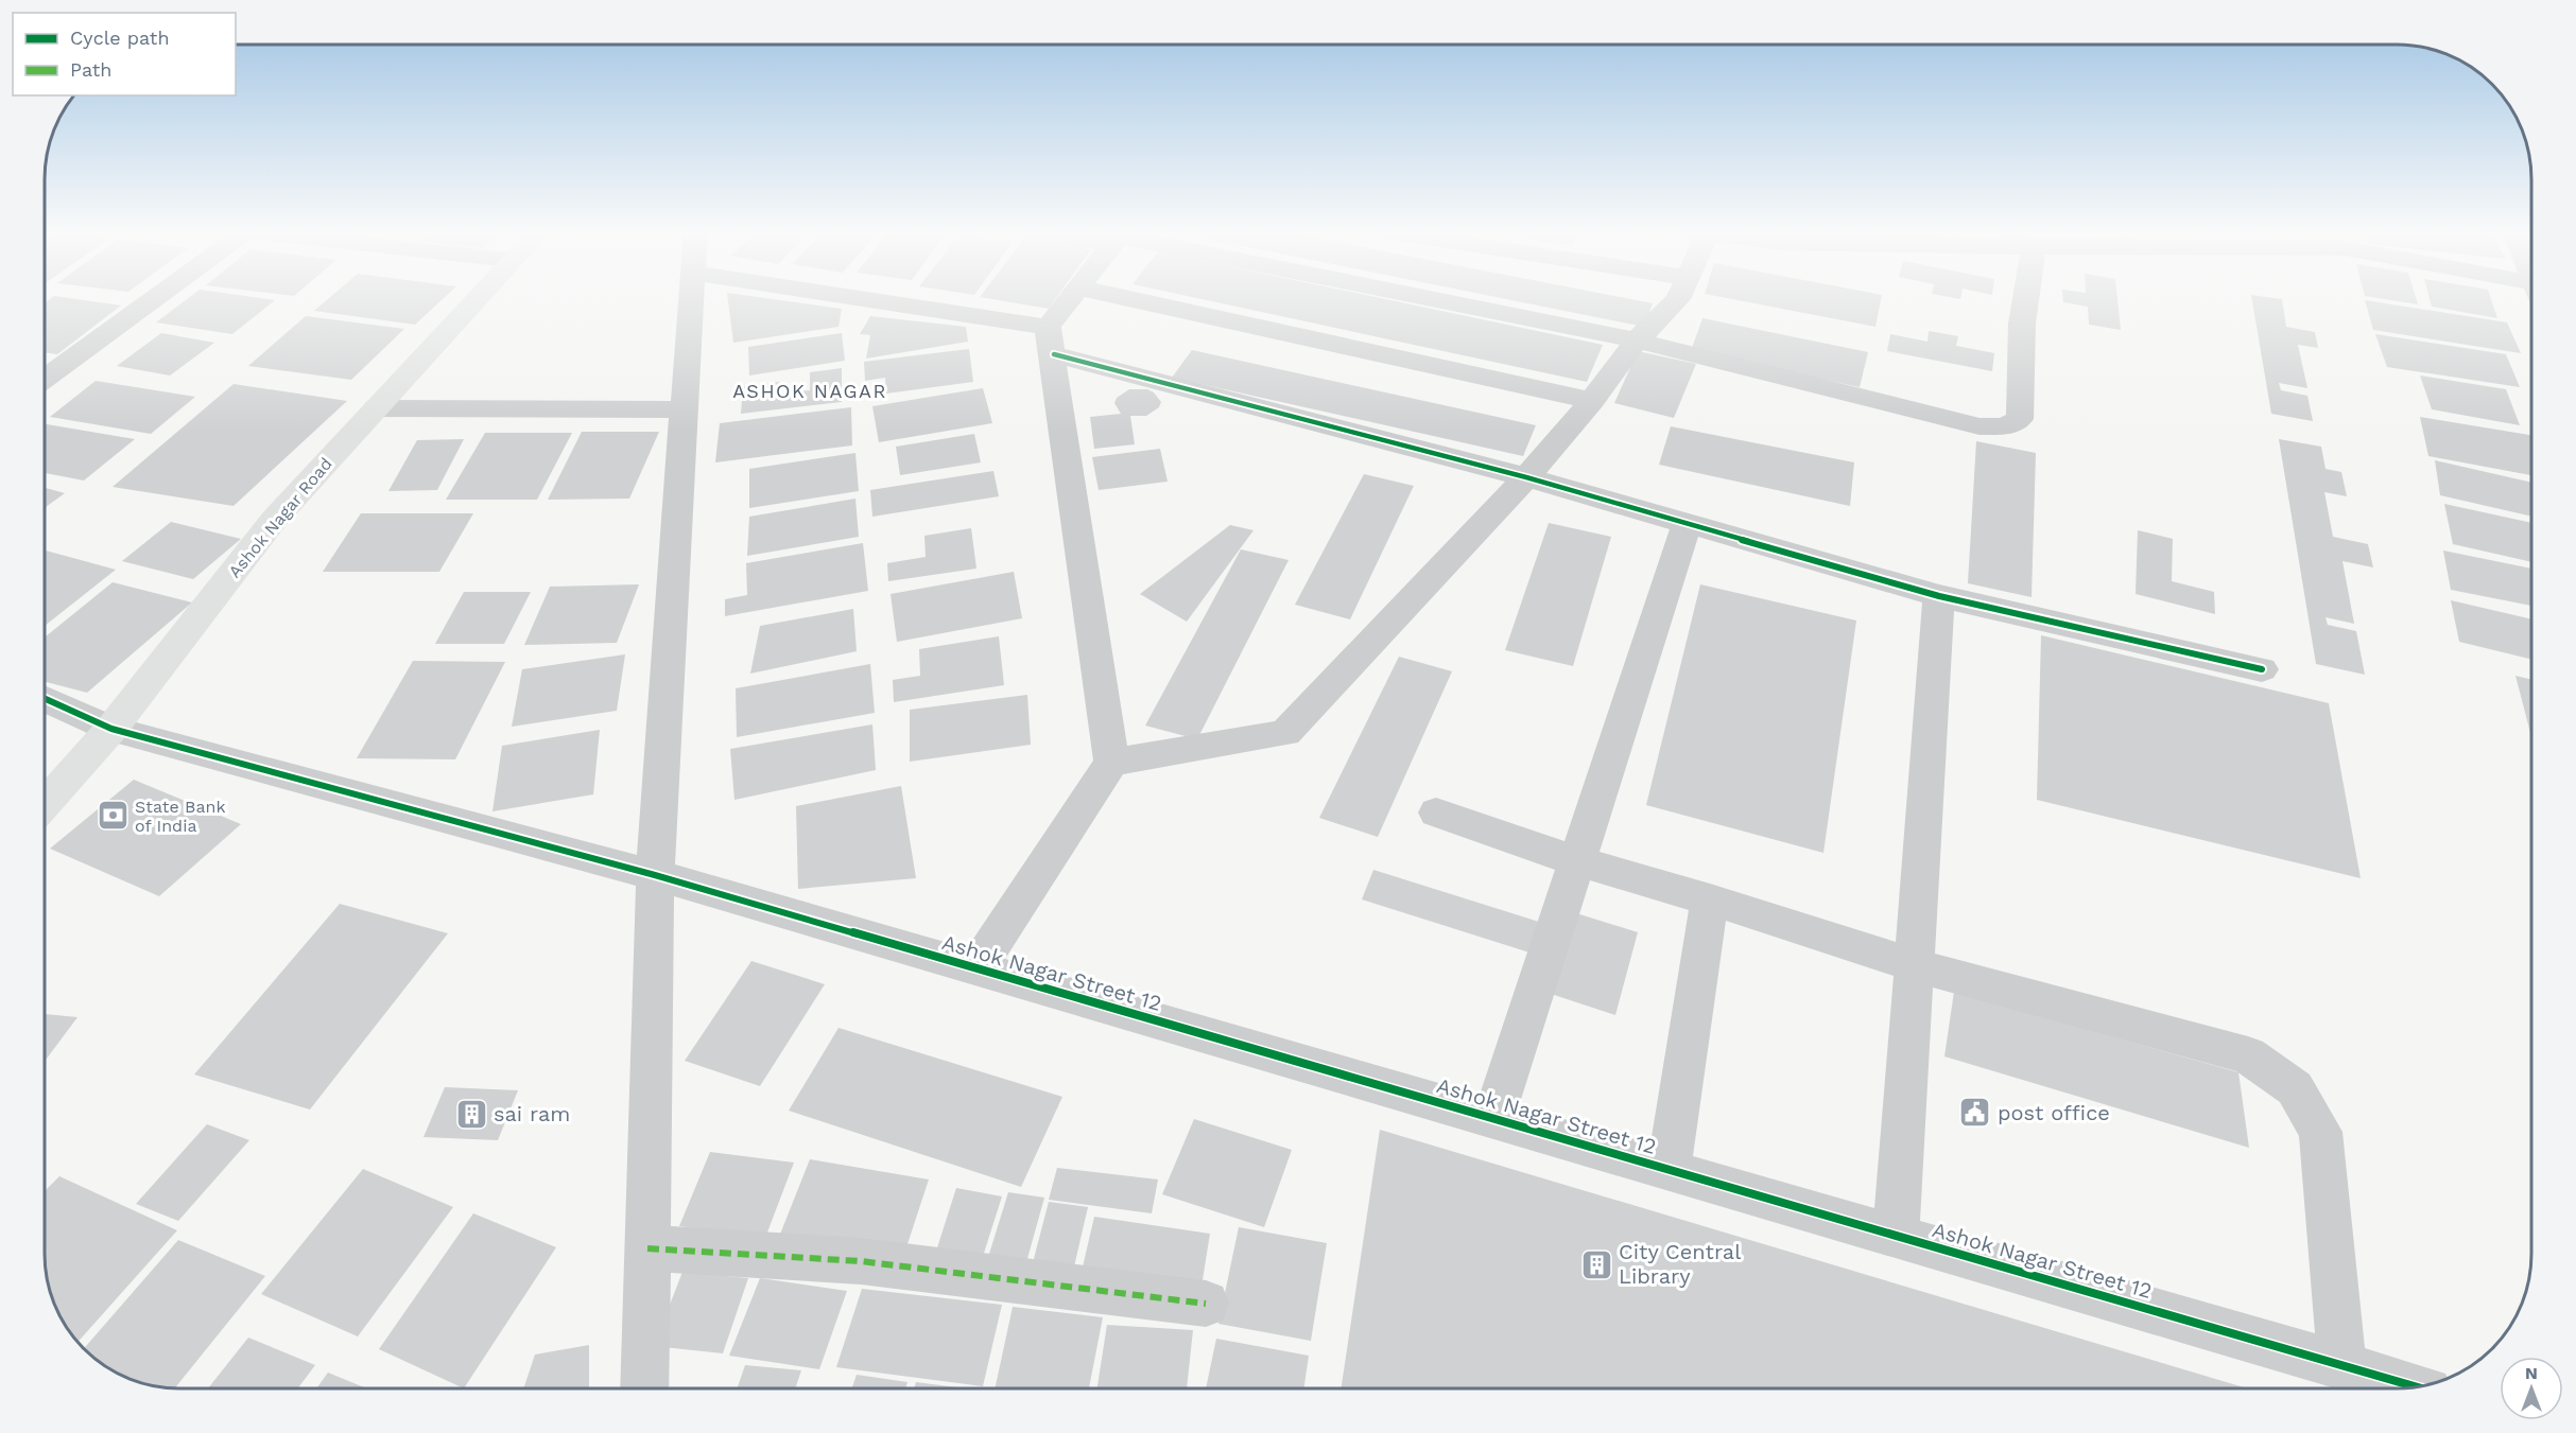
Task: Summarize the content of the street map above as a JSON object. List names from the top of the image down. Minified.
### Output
{"streets":{"main road":["Ashok Nagar Road"],"street":["Ashok Nagar Street 12"]},"crossings":[["Ashok Nagar Road","Ashok Nagar Street 12"]],"districts":["ASHOK NAGAR"],"places":{"bank":["State Bank of India"],"public building":["post office"],"building":["sai ram","City Central Library"]},"legend":["Cycle path","Path"],"north":"top"}
